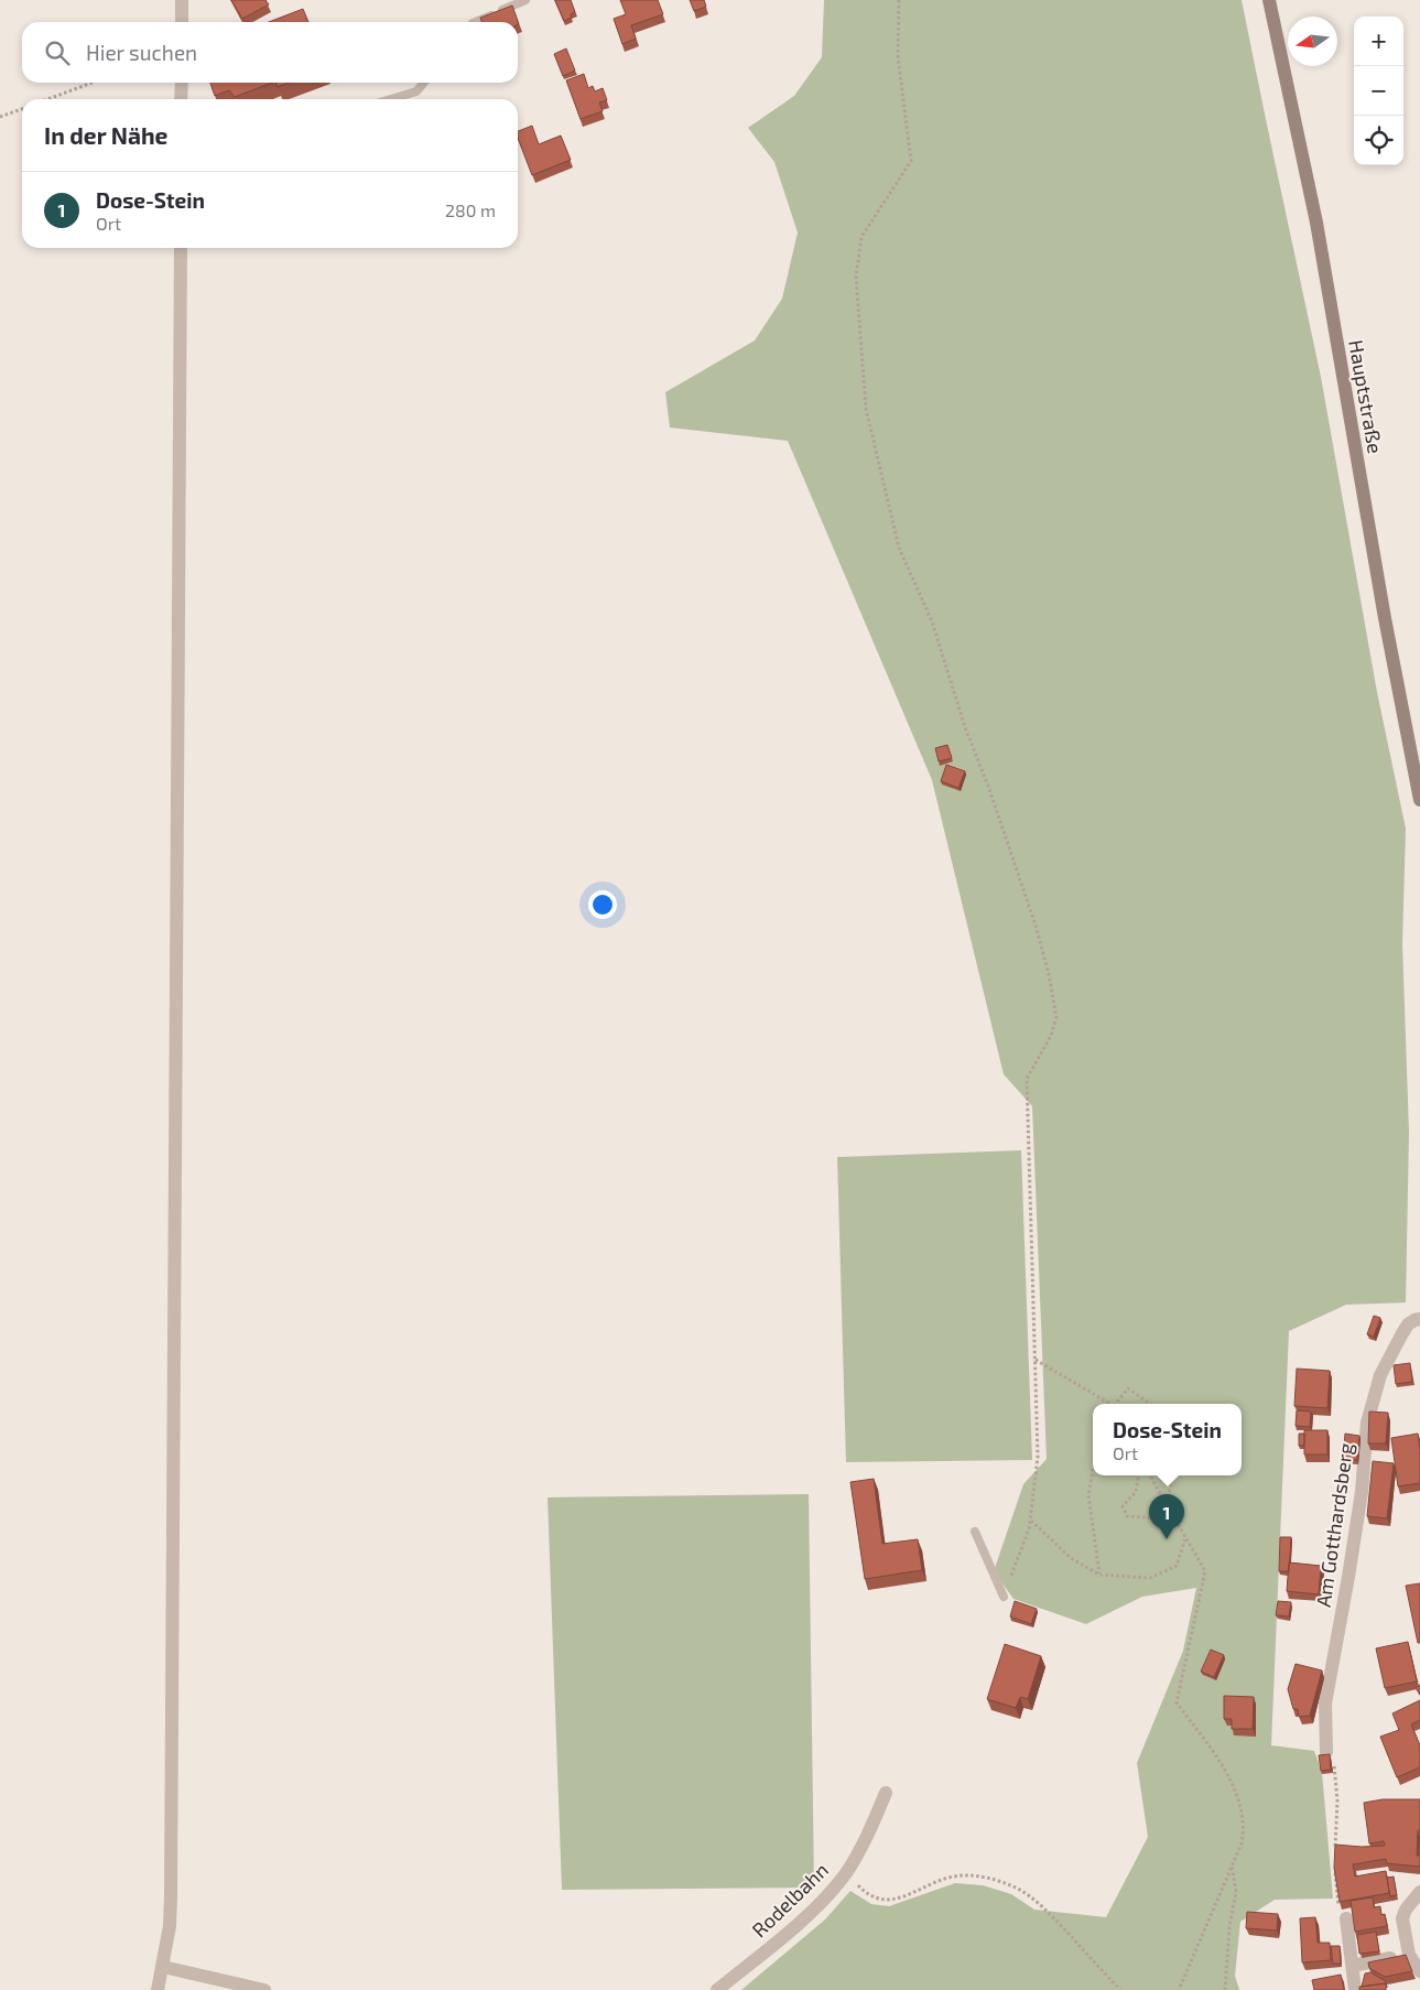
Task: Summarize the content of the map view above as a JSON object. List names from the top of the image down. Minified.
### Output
{"streets":{"main road":["Hauptstraße"],"street":["Am Gotthardsberg","Rodelbahn"]},"north":"left","page":{"map_buttons":["+","−"],"search":"Hier suchen","heading":"In der Nähe","list":[{"mark":"1","name":"Dose-Stein","note":"Ort","value":"280 m"}],"popup":["Dose-Stein","Ort"],"pins":"1"}}
